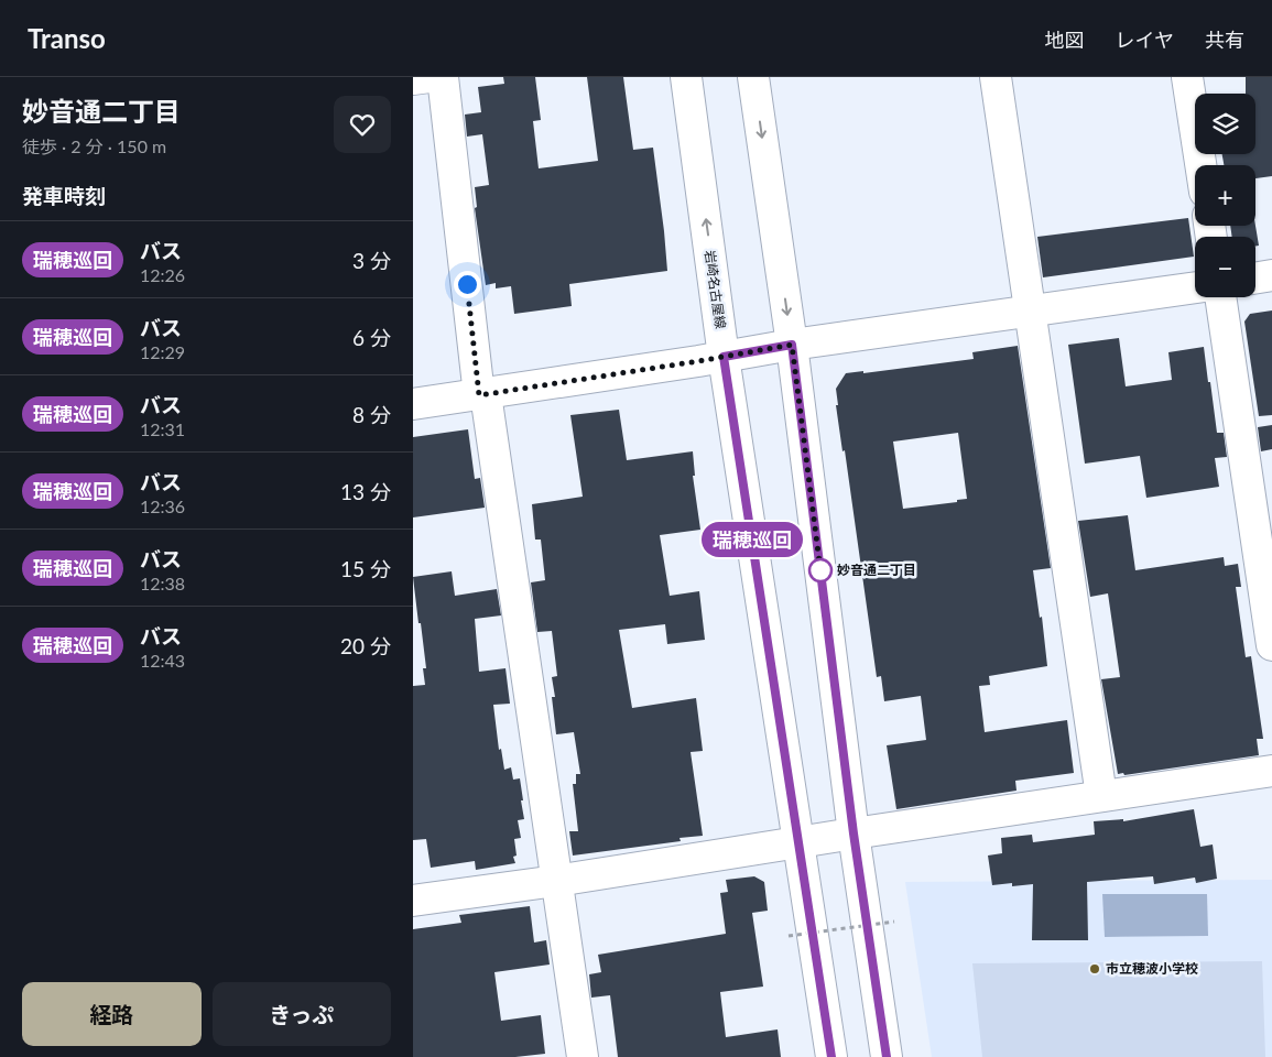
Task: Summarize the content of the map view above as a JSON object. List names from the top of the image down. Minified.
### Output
{"streets":{"street":["岩崎名古屋線"]},"places":["妙音通二丁目","市立穂波小学校"],"lines":["bus line 瑞穂巡回"],"page":{"header":"Transo","nav":["地図","レイヤ","共有"],"heading":[["妙音通二丁目","徒歩 · 2 分 · 150 m"],"発車時刻"],"on_map":"瑞穂巡回","map_buttons":["+","−"],"list":[{"mark":"瑞穂巡回","name":"バス","note":"12:26","value":"3 分"},{"mark":"瑞穂巡回","name":"バス","note":"12:29","value":"6 分"},{"mark":"瑞穂巡回","name":"バス","note":"12:31","value":"8 分"},{"mark":"瑞穂巡回","name":"バス","note":"12:36","value":"13 分"},{"mark":"瑞穂巡回","name":"バス","note":"12:38","value":"15 分"},{"mark":"瑞穂巡回","name":"バス","note":"12:43","value":"20 分"}],"buttons":["経路","きっぷ"]}}
